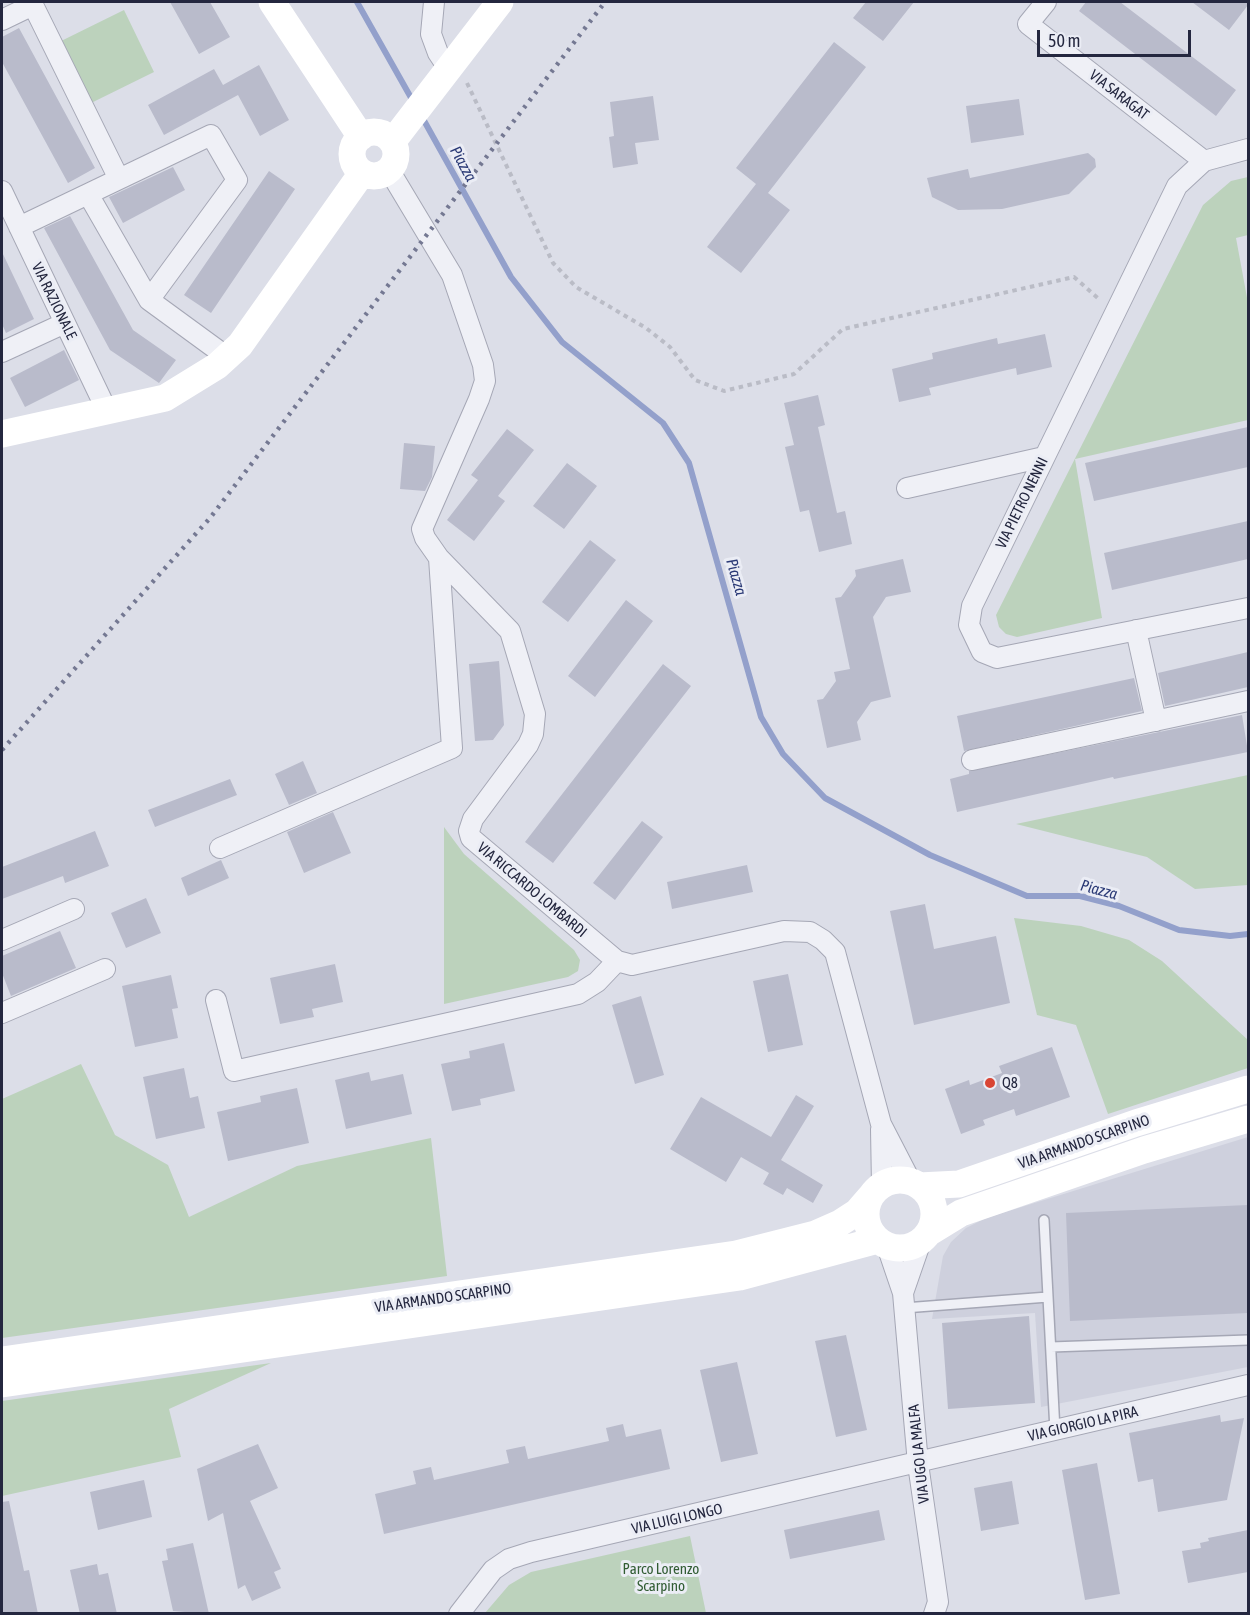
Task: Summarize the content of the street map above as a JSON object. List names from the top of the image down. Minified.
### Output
{"streets":{"street":["VIA SARAGAT","VIA RAZIONALE","VIA PIETRO NENNI","VIA RICCARDO LOMBARDI","VIA ARMANDO SCARPINO","VIA GIORGIO LA PIRA","VIA UGO LA MALFA","VIA LUIGI LONGO"]},"crossings":[["VIA SARAGAT","VIA PIETRO NENNI"],["VIA ARMANDO SCARPINO","VIA UGO LA MALFA"],["VIA GIORGIO LA PIRA","VIA UGO LA MALFA"],["VIA GIORGIO LA PIRA","VIA LUIGI LONGO"],["VIA UGO LA MALFA","VIA LUIGI LONGO"]],"water":["Piazza"],"parks":["Parco Lorenzo Scarpino"],"places":["Q8"],"scale_bar":"50 m"}
